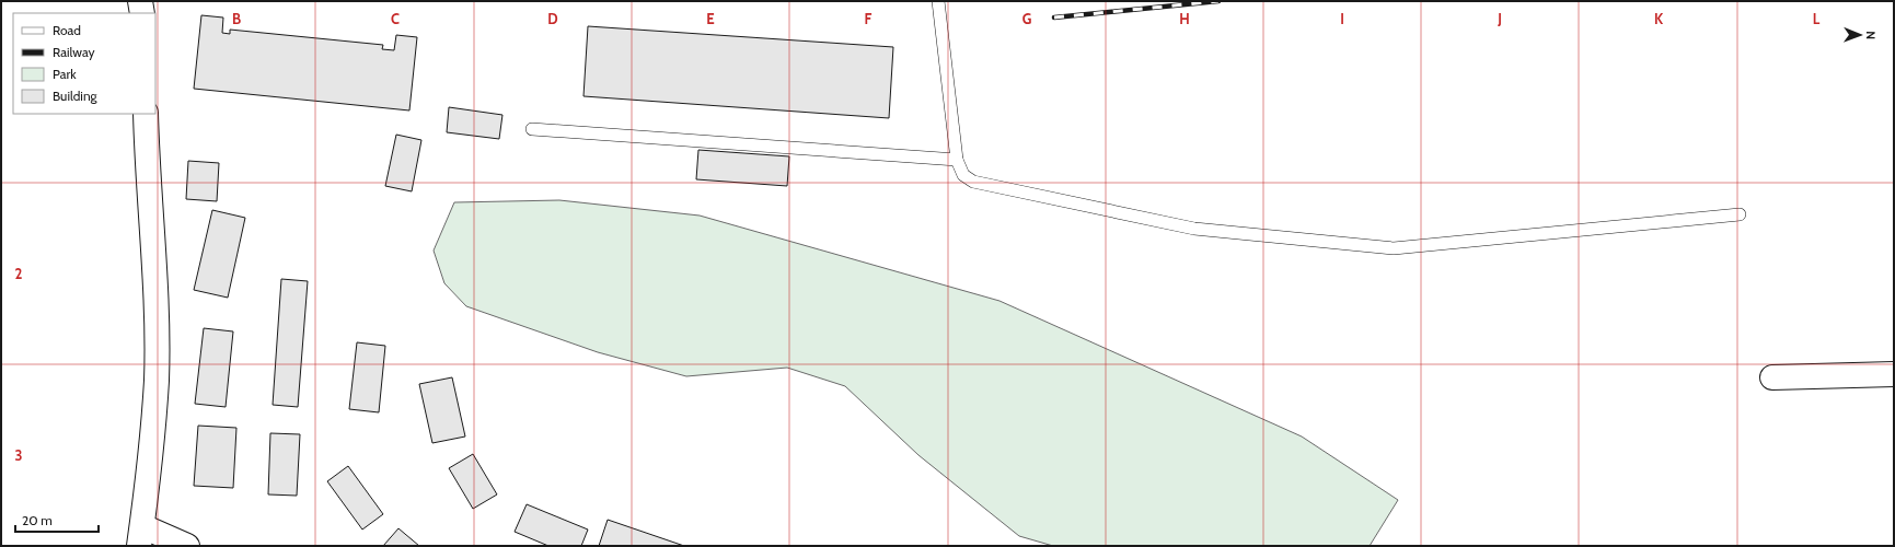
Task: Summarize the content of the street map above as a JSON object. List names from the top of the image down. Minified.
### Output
{"legend":["Road","Railway","Park","Building"],"scale_bar":"20 m","north":"right","grid":{"columns":["B","C","D","E","F","G","H","I","J","K","L"],"rows":["2","3"]}}
